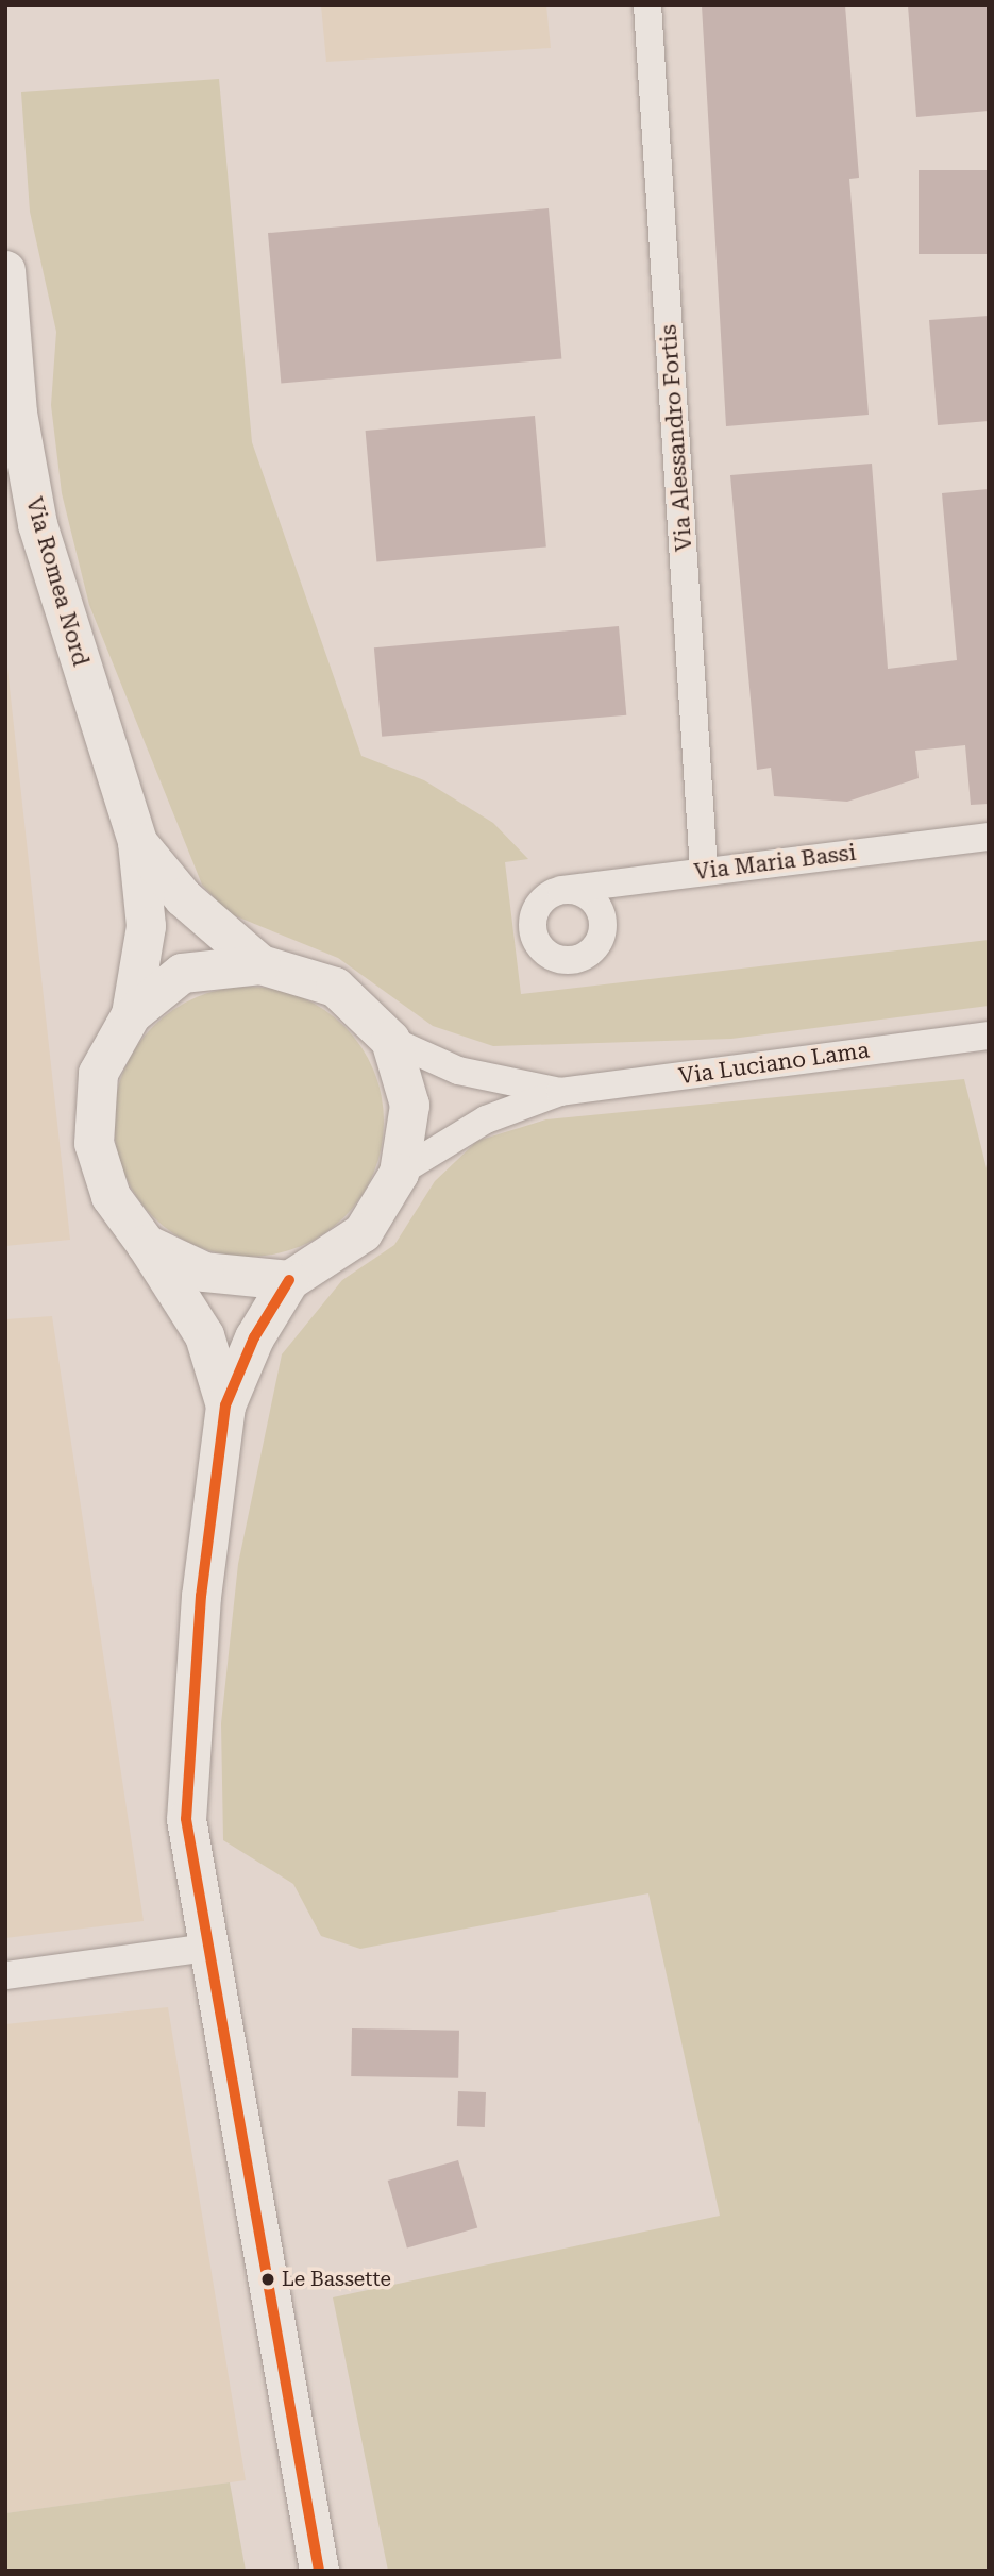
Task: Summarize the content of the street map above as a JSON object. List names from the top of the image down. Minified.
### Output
{"streets":{"main road":["Via Romea Nord"],"street":["Via Alessandro Fortis","Via Maria Bassi","Via Luciano Lama"]},"crossings":[["Via Alessandro Fortis","Via Maria Bassi"]],"places":["Le Bassette"]}
